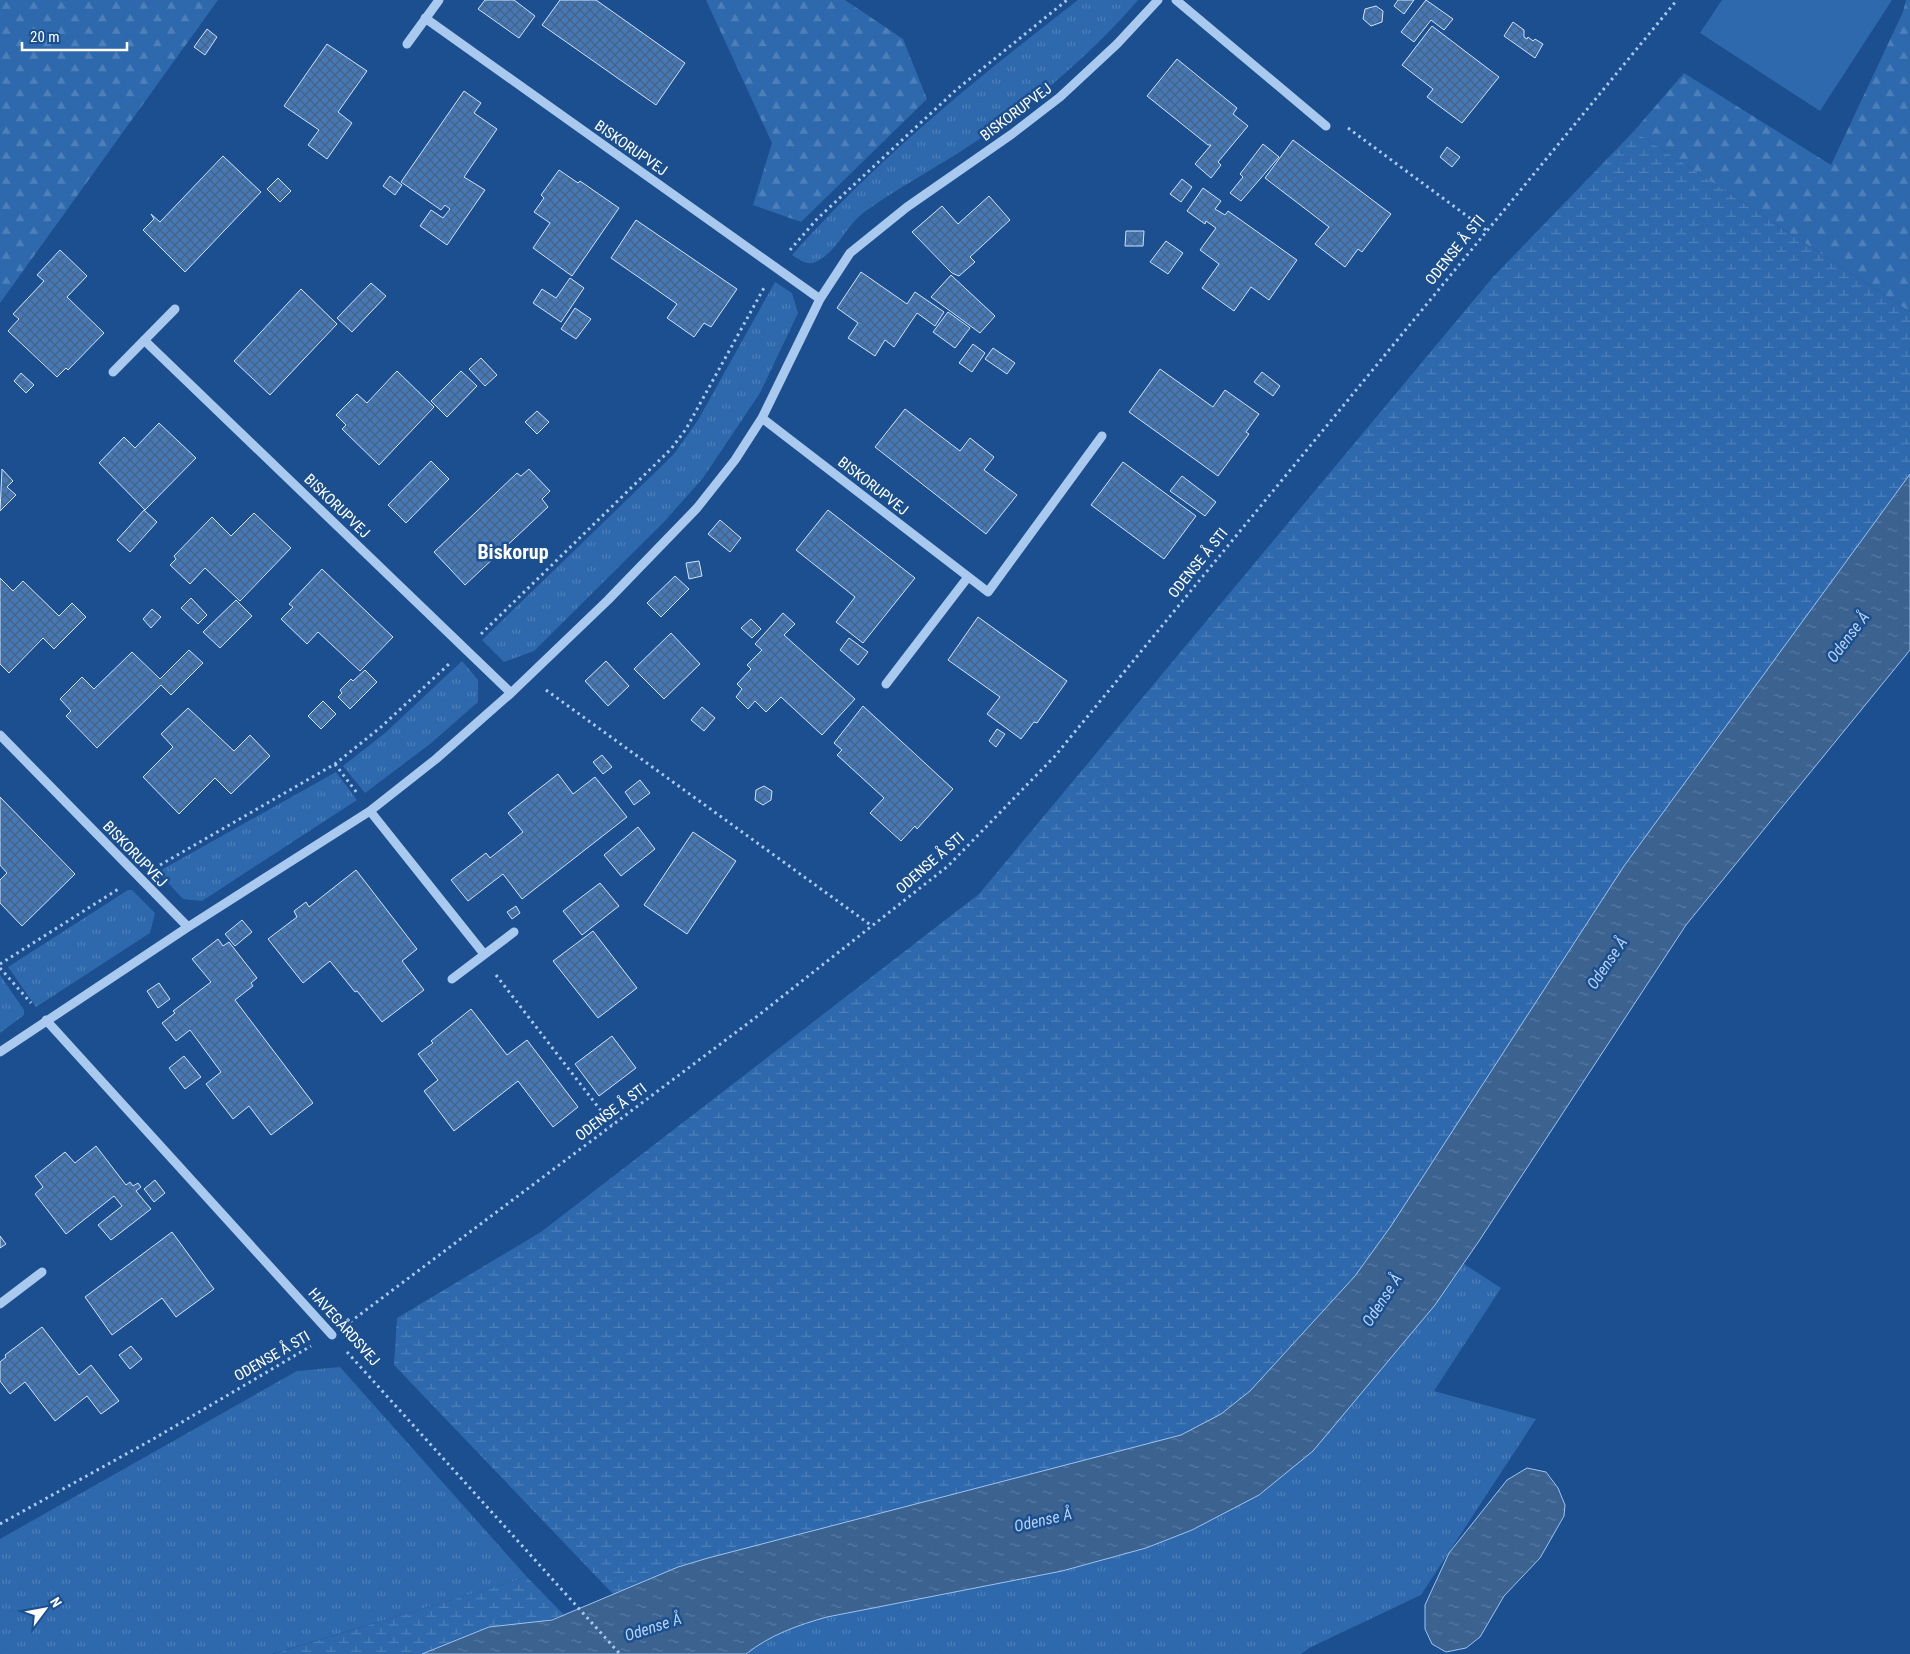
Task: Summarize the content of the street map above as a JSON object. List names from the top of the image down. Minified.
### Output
{"streets":{"street":["BISKORUPVEJ","HAVEGÅRDSVEJ"],"path":["ODENSE Å STI"]},"crossings":[["BISKORUPVEJ","HAVEGÅRDSVEJ"],["ODENSE Å STI","HAVEGÅRDSVEJ"]],"districts":["Biskorup"],"water":["Odense Å"],"scale_bar":"20 m","north":"top right"}
